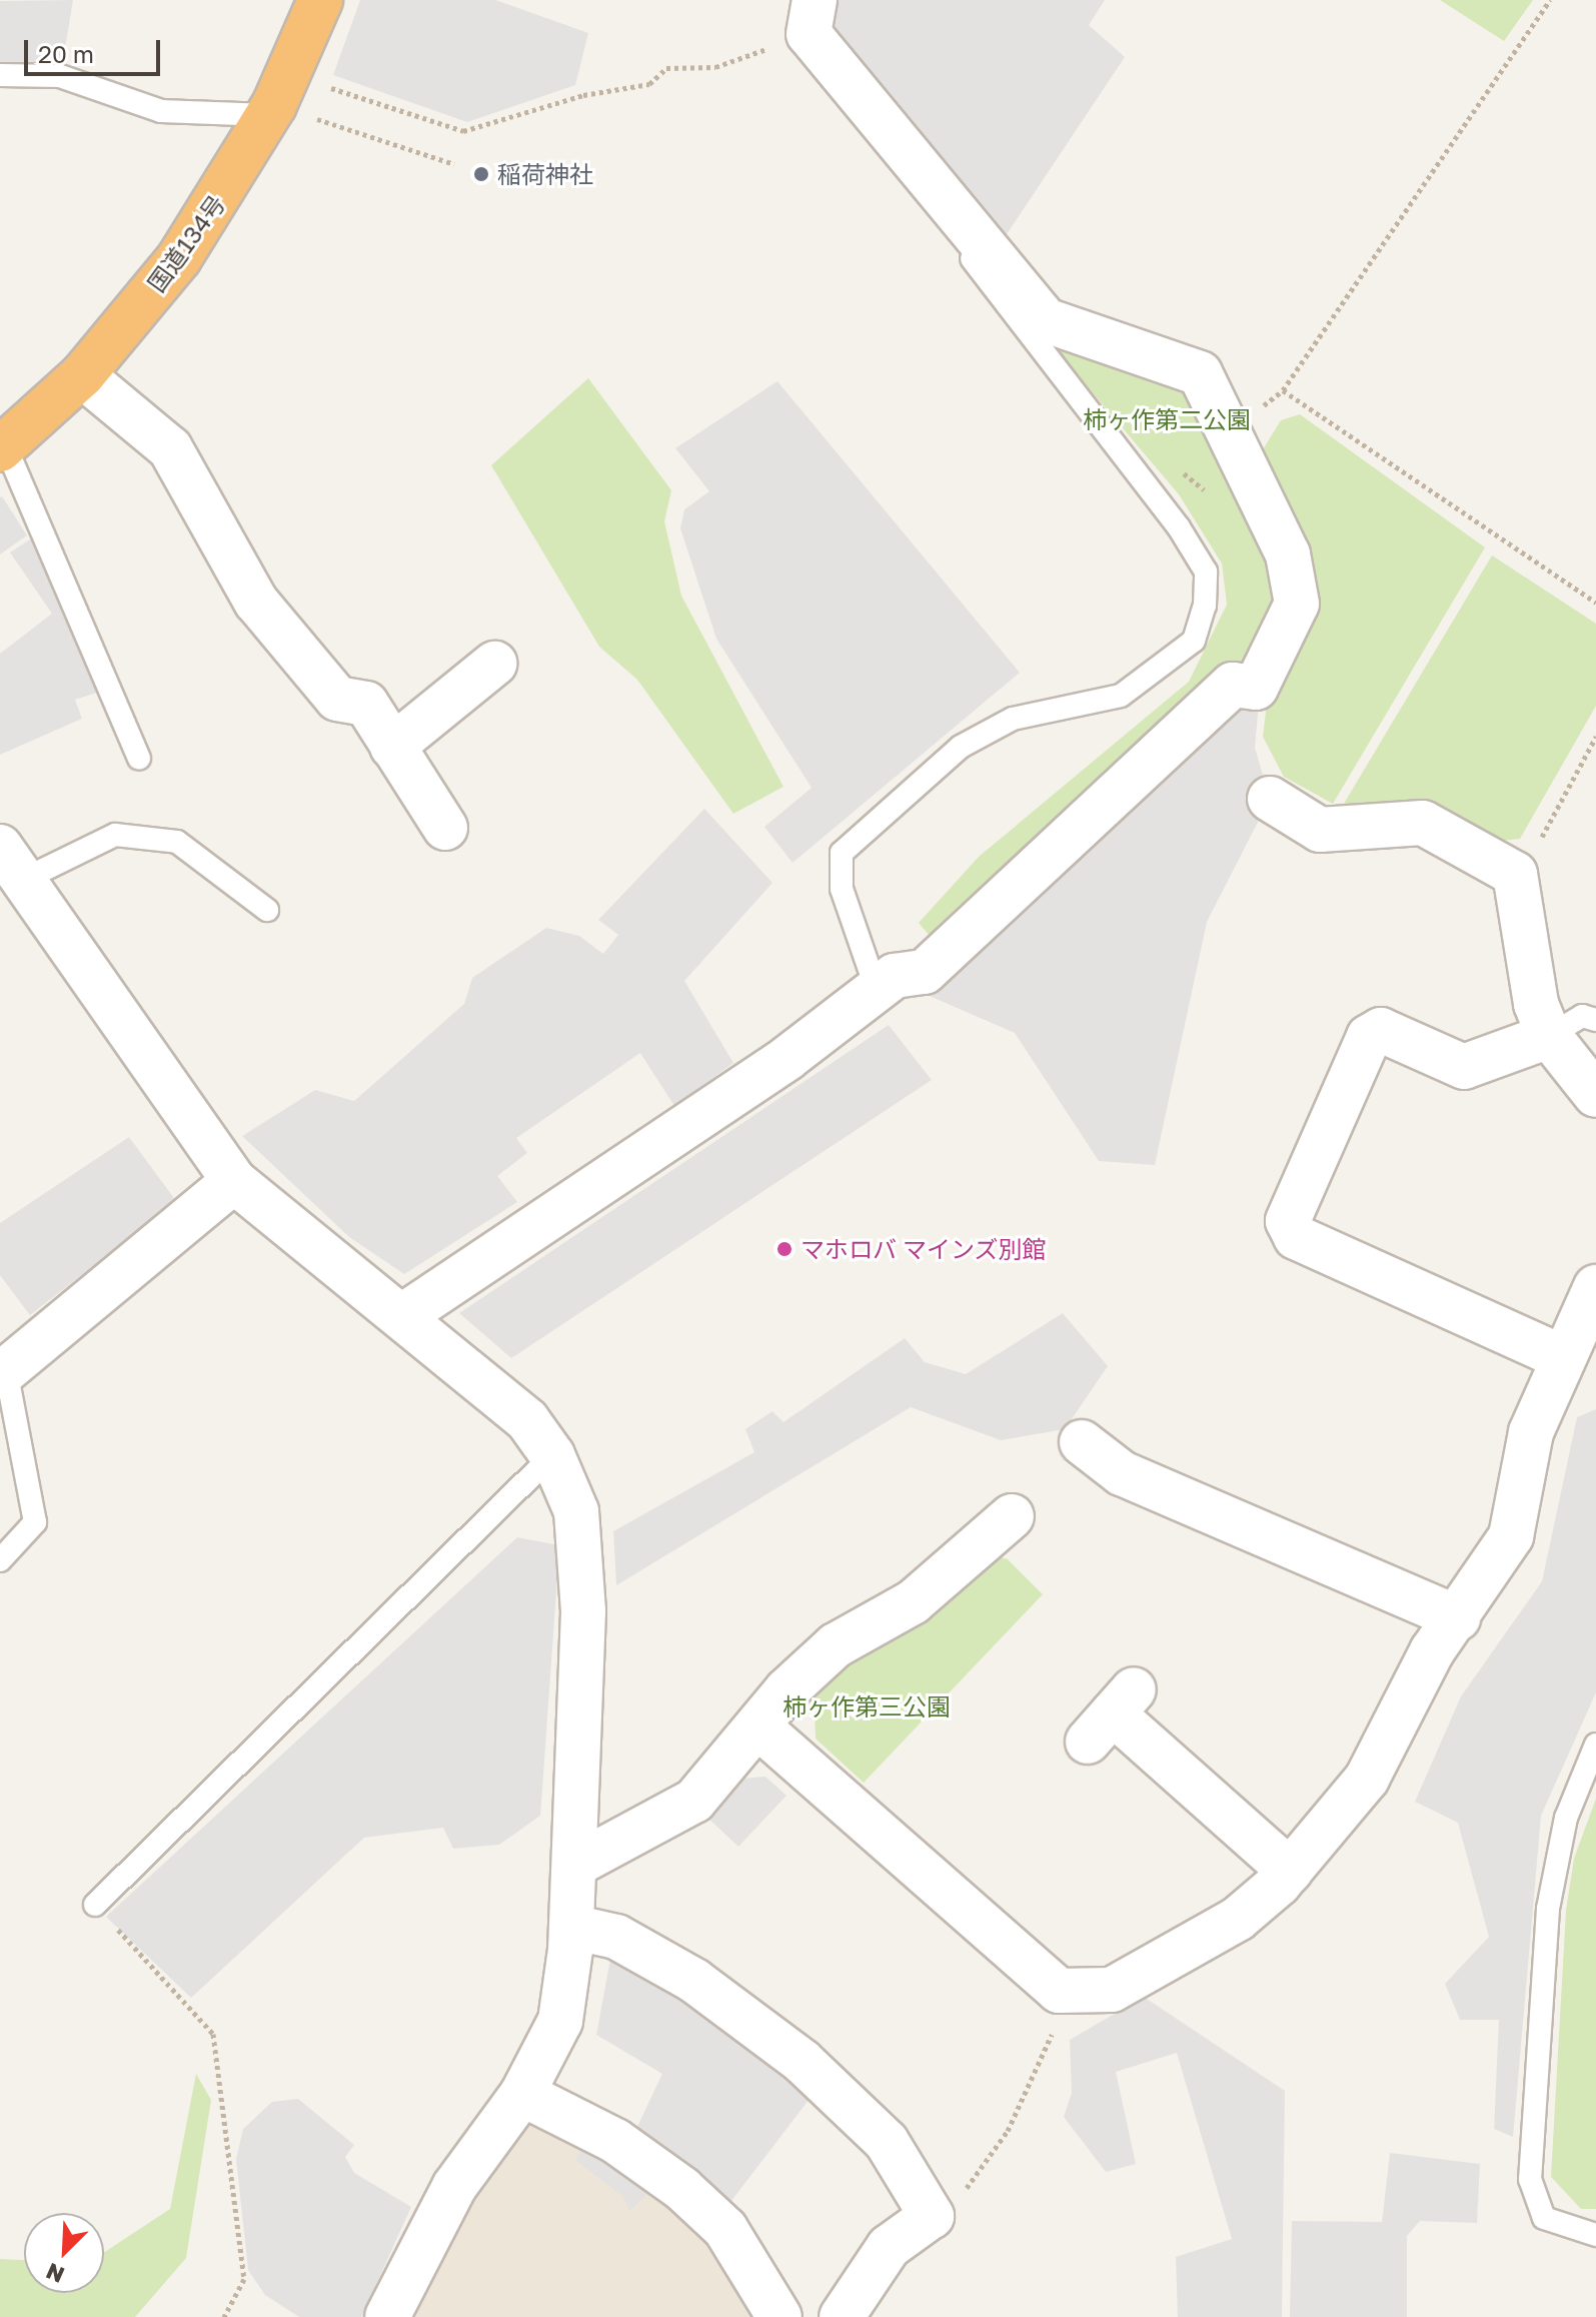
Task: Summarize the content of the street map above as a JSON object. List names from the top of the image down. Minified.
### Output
{"streets":{"highway":["国道134号"]},"parks":["柿ヶ作第二公園","柿ヶ作第三公園"],"places":["稲荷神社","マホロバ マインズ別館"],"scale_bar":"20 m","north":"bottom left"}
